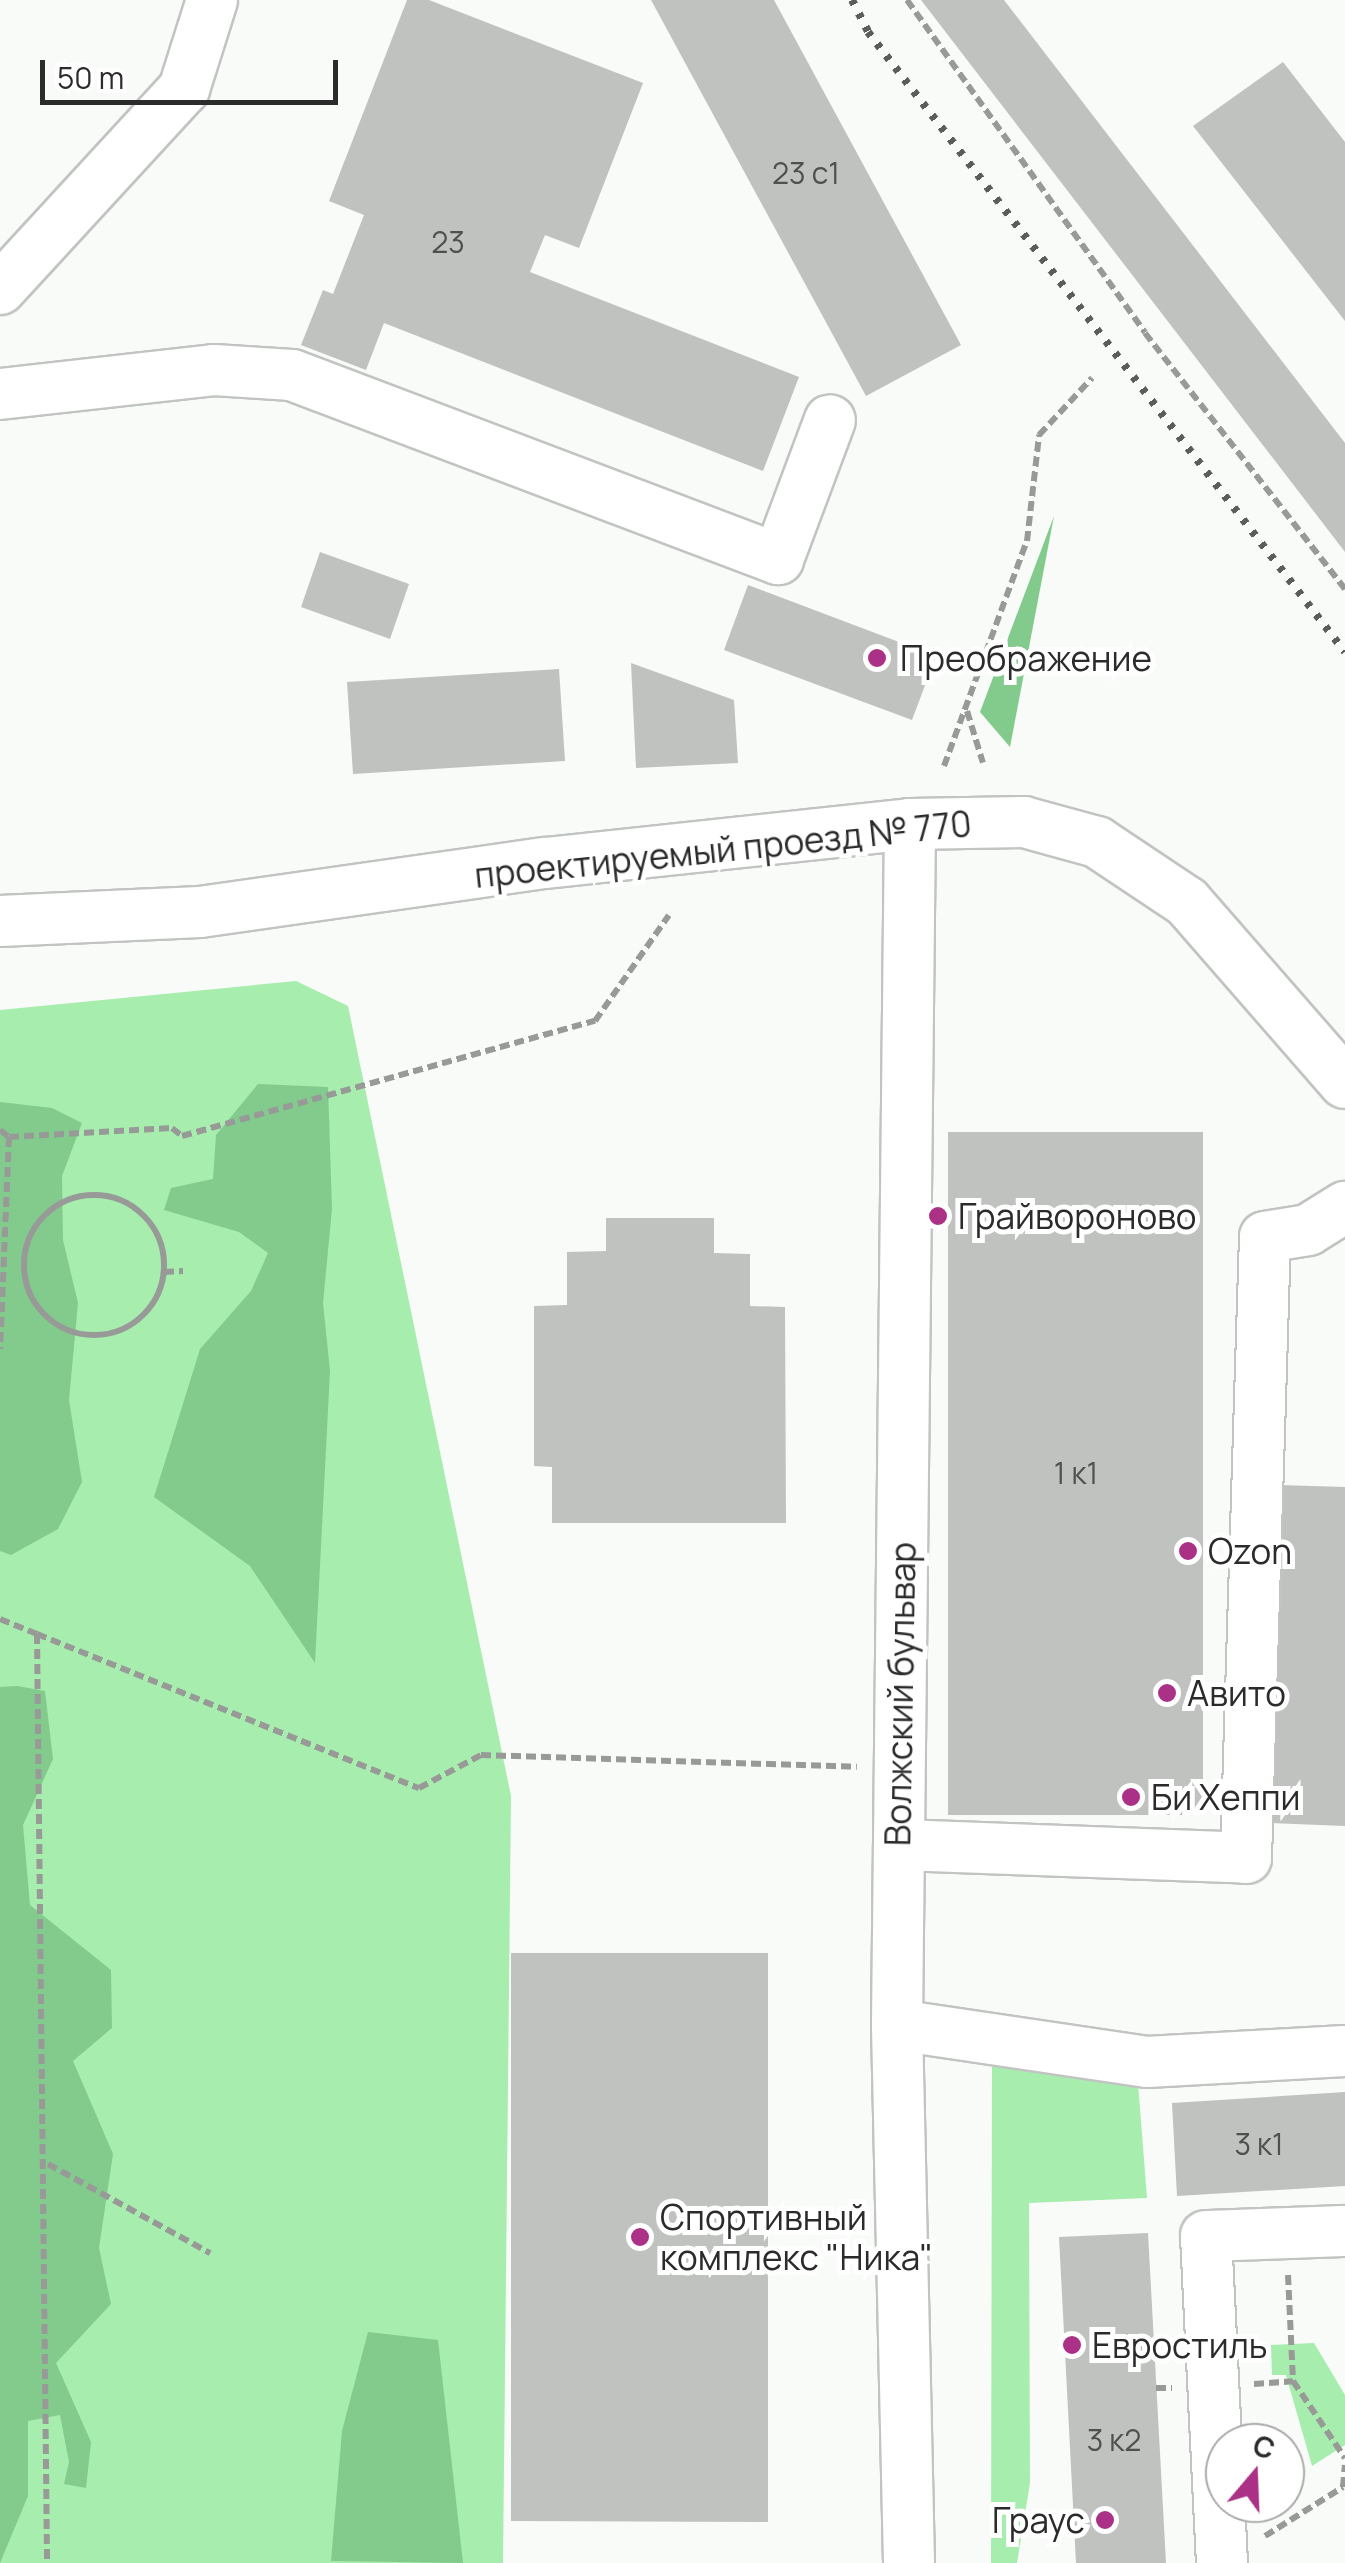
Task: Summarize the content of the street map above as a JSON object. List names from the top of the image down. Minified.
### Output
{"streets":{"street":["проектируемый проезд № 770","Волжский бульвар"]},"crossings":[["проектируемый проезд № 770","Волжский бульвар"]],"places":["Преображение","Грайвороново","Ozon","Авито","Би Хеппи","Спортивный комплекс \"Ника\"","Евростиль","Граус"],"house_numbers":["23 с1","23","1 к1","3 к1","3 к2"],"scale_bar":"50 m","north":"top"}
